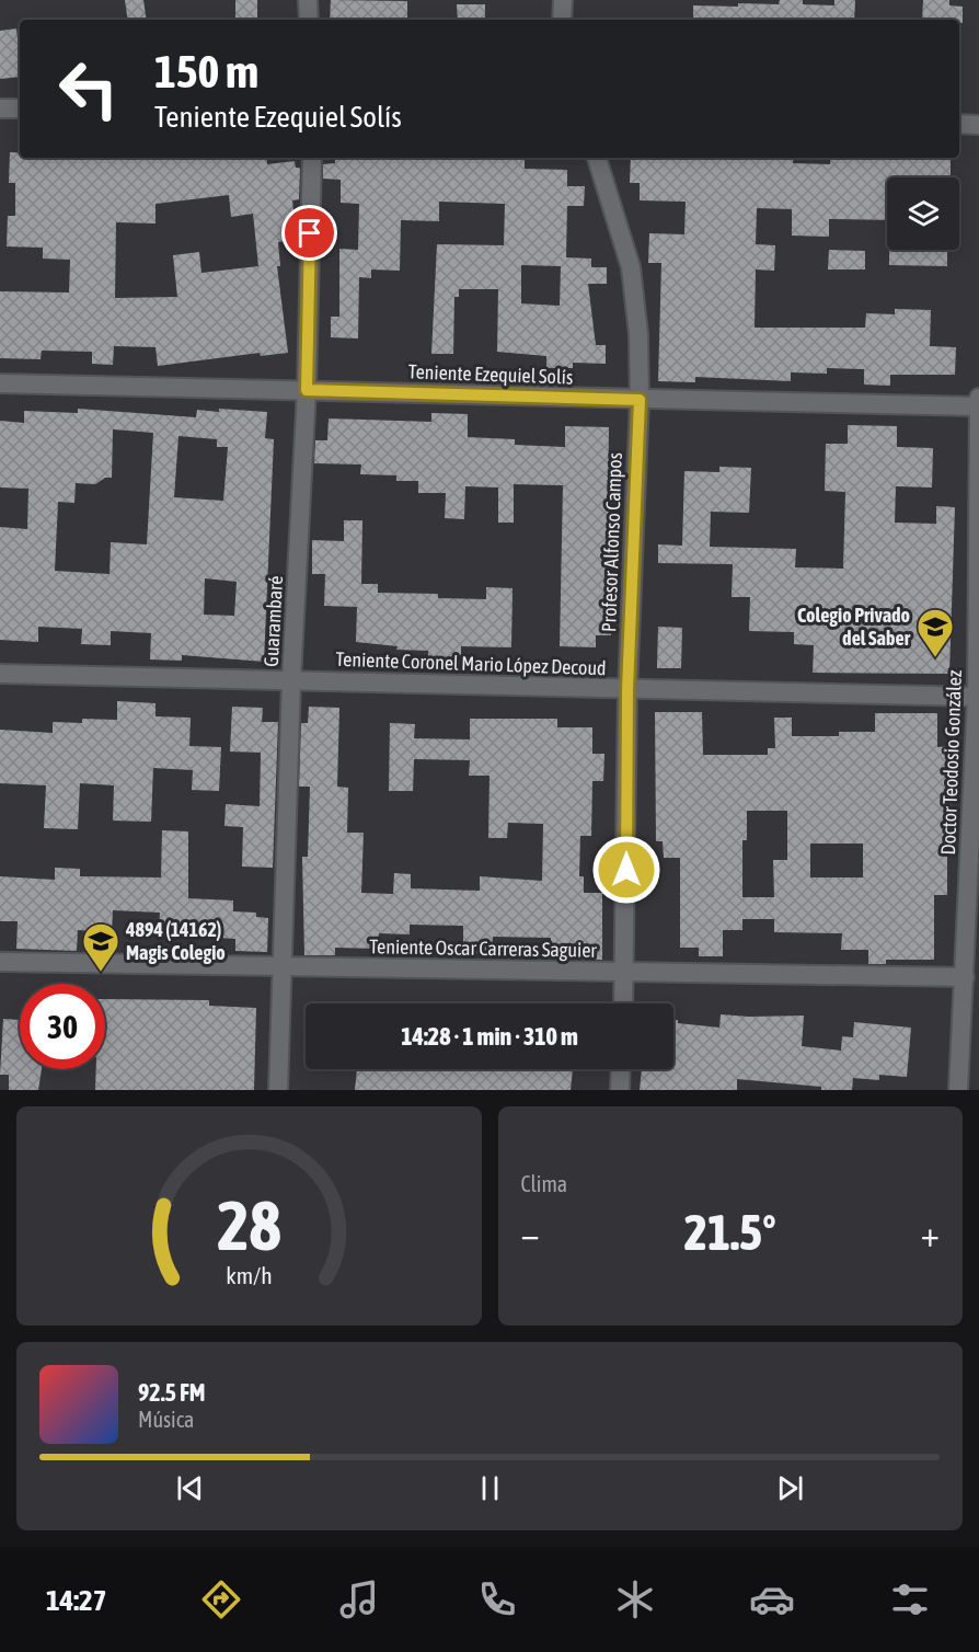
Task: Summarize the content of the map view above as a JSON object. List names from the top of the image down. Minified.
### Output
{"streets":{"street":["Teniente Ezequiel Solís","Profesor Alfonso Campos","Guarambaré","Teniente Coronel Mario López Decoud","Doctor Teodosio González","Teniente Oscar Carreras Saguier"]},"crossings":[["Teniente Ezequiel Solís","Profesor Alfonso Campos"],["Teniente Ezequiel Solís","Guarambaré"],["Teniente Ezequiel Solís","Doctor Teodosio González"],["Profesor Alfonso Campos","Teniente Coronel Mario López Decoud"],["Profesor Alfonso Campos","Teniente Oscar Carreras Saguier"],["Guarambaré","Teniente Coronel Mario López Decoud"],["Guarambaré","Teniente Oscar Carreras Saguier"],["Teniente Coronel Mario López Decoud","Doctor Teodosio González"],["Doctor Teodosio González","Teniente Oscar Carreras Saguier"]],"places":{"school or university":["Colegio Privado del Saber","4894 (14162) Magis Colegio"]},"page":{"turn":["150 m","Teniente Ezequiel Solís"],"limit":"30","trip":"14:28 · 1 min · 310 m","tile":"Clima","heat":["−","21.5°","+"],"song":["92.5 FM","Música"],"tabs":"14:27","gauge":["28","km/h"]}}
